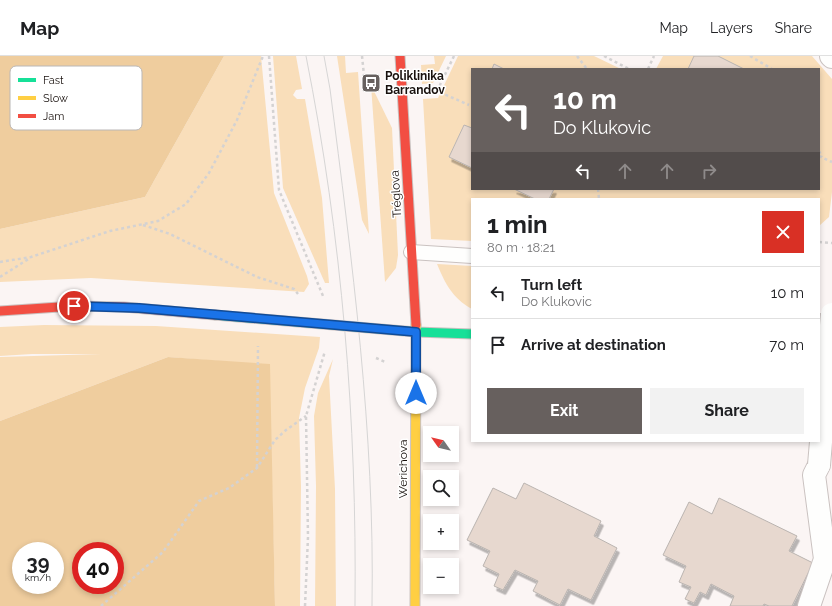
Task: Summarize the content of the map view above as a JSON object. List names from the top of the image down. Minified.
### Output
{"streets":{"street":["Tréglova","Werichova"]},"crossings":[["Tréglova","Werichova"]],"places":{"bus stop":["Poliklinika Barrandov"]},"legend":["Fast","Slow","Jam"],"north":"top left","page":{"header":"Map","nav":["Map","Layers","Share"],"turn":["10 m","Do Klukovic"],"heading":["1 min","80 m · 18:21"],"list":[{"name":"Turn left","note":"Do Klukovic","value":"10 m"},{"name":"Arrive at destination","value":"70 m"}],"buttons":["Exit","Share"],"map_buttons":["+","−"],"speed":"39 km/h","limit":"40"}}
